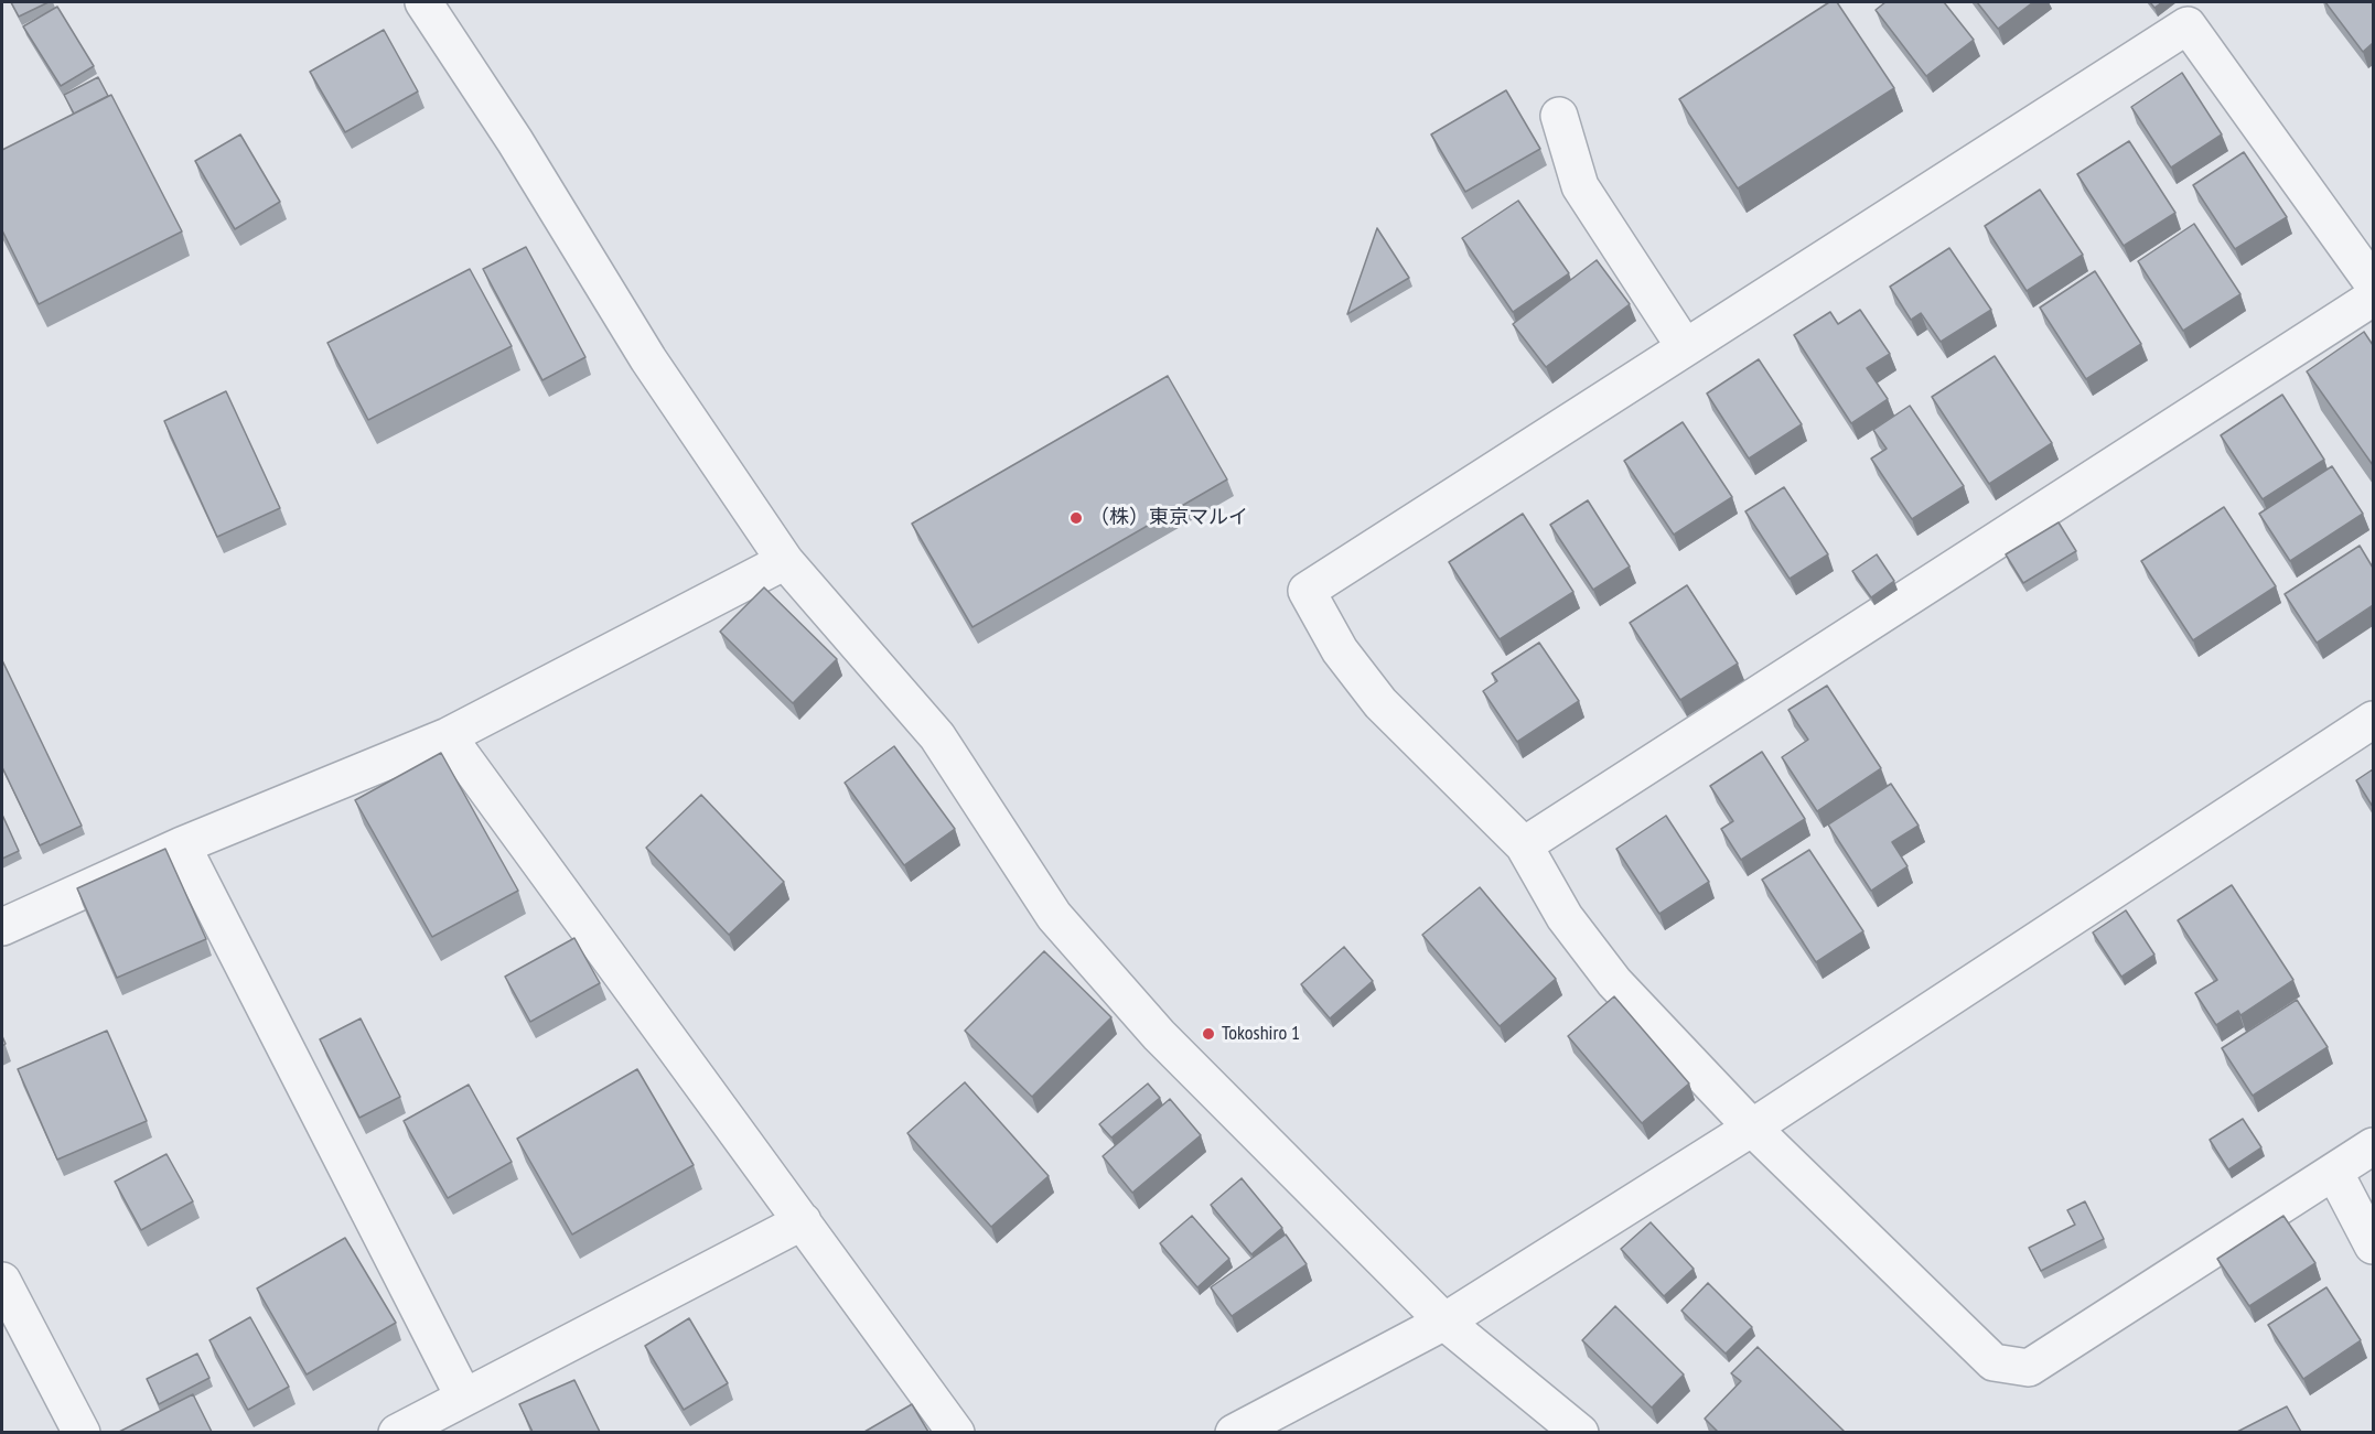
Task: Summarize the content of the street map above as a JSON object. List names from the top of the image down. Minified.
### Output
{"places":["（株）東京マルイ","Tokoshiro 1"]}
